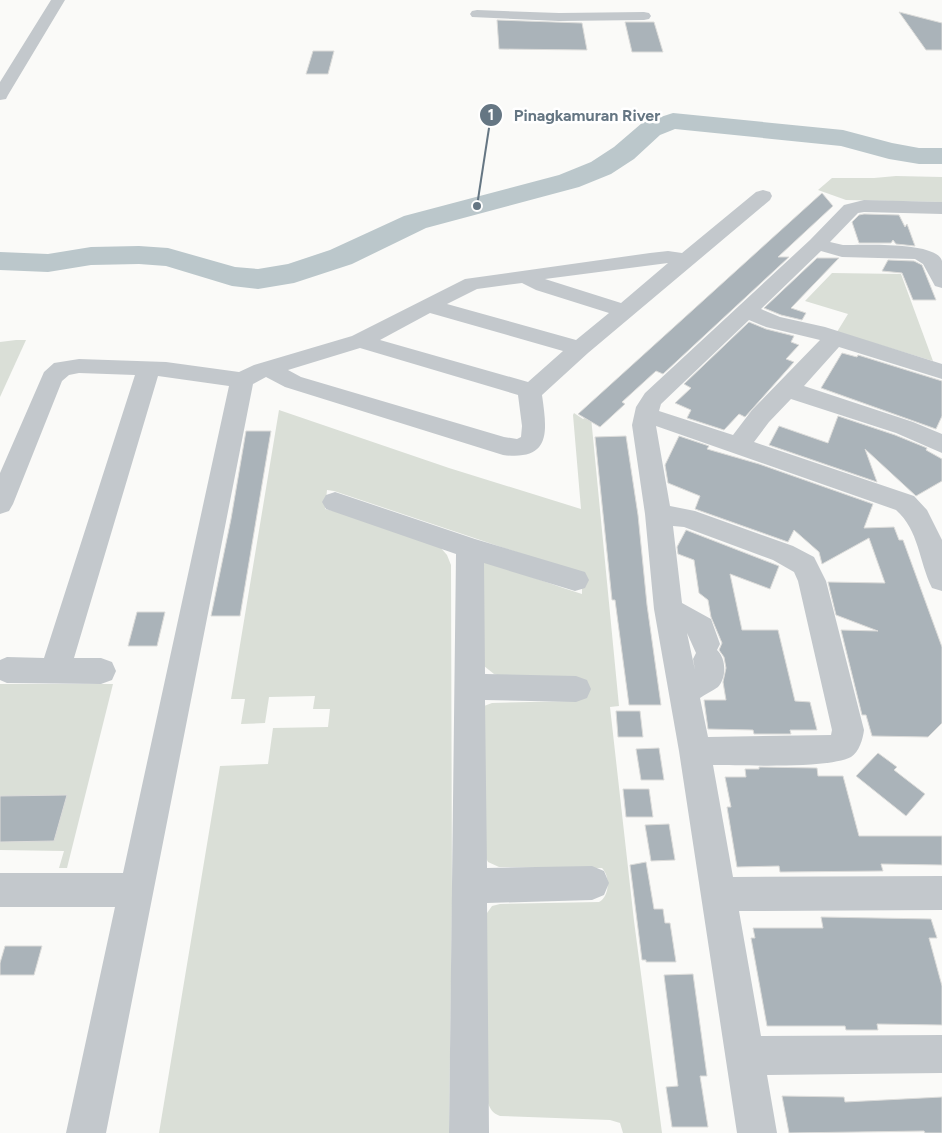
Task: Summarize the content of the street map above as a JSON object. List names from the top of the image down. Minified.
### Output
{"places":["Pinagkamuran River"]}
